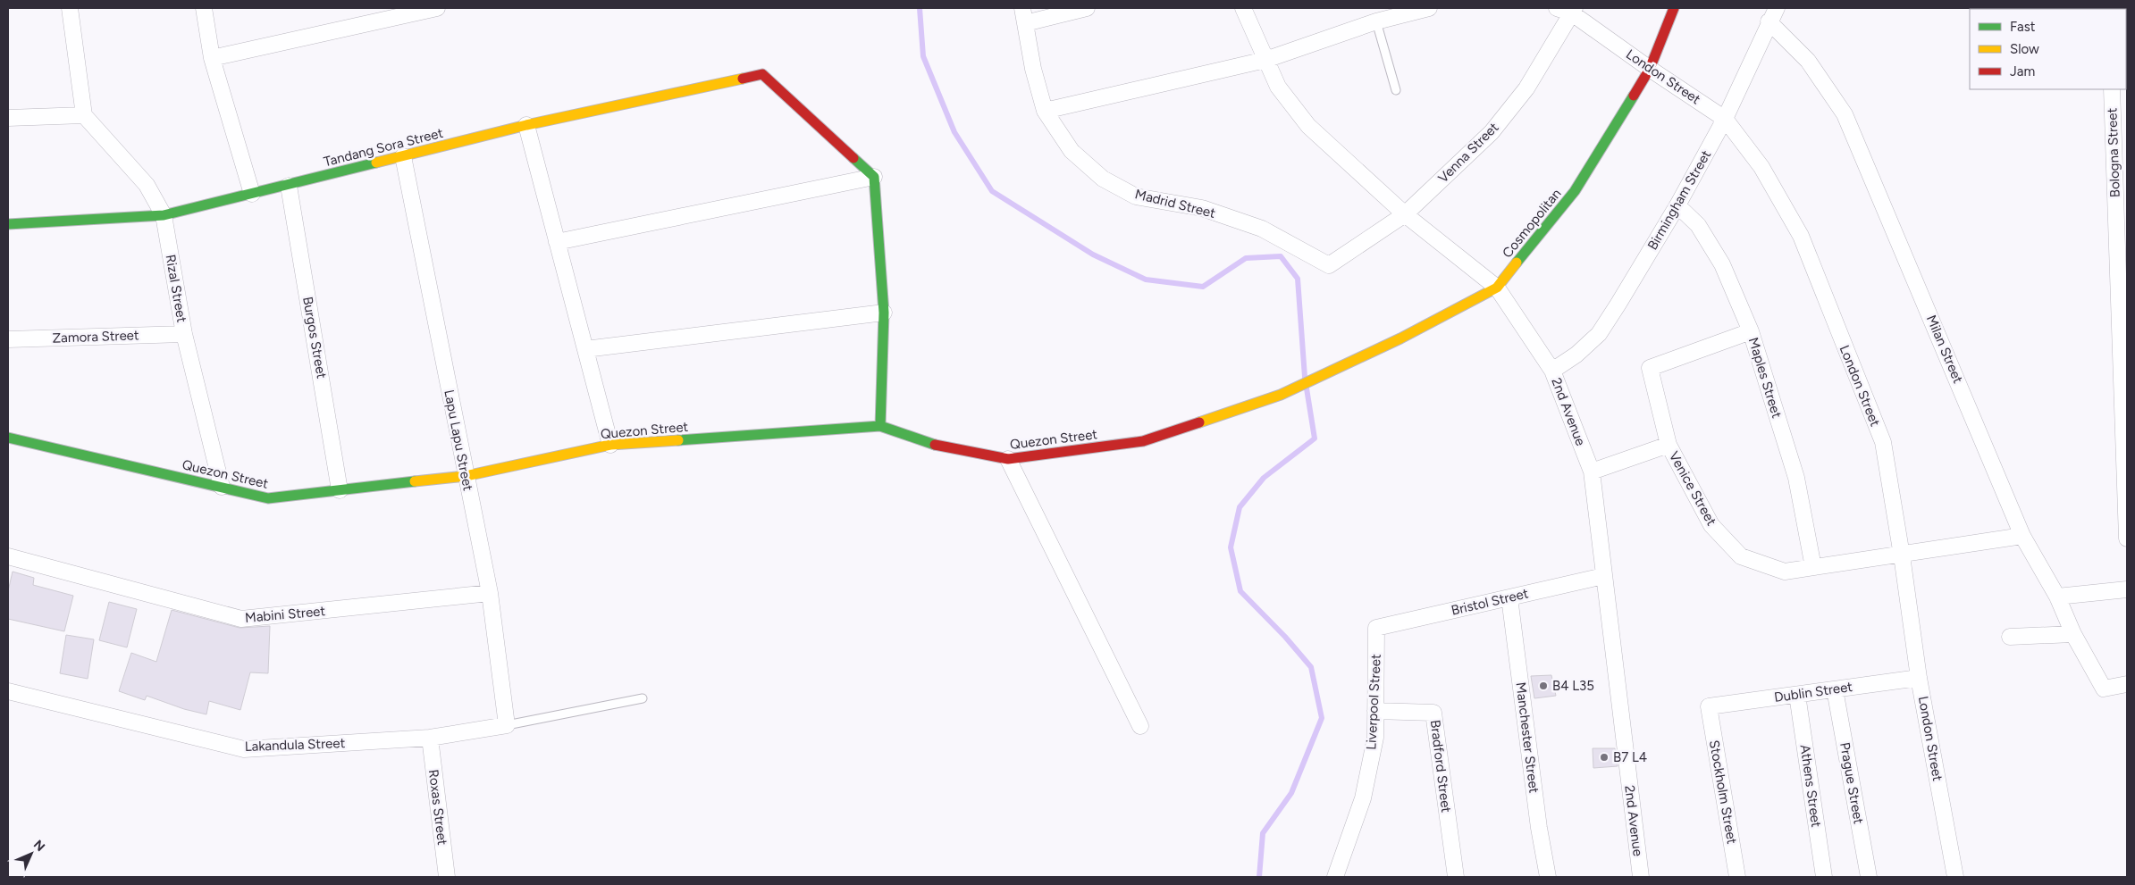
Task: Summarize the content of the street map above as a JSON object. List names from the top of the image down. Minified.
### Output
{"streets":{"street":["London Street","Tandang Sora Street","Venna Street","Bologna Street","Birmingham Street","Madrid Street","Cosmopolitan","Rizal Street","Zamora Street","Burgos Street","Milan Street","Maples Street","2nd Avenue","Quezon Street","Lapu Lapu Street","Venice Street","Bristol Street","Mabini Street","Dublin Street","Liverpool Street","Manchester Street","Lakandula Street","Bradford Street","Prague Street","Athens Street","Stockholm Street","Roxas Street"]},"crossings":[["London Street","Venna Street"],["London Street","Birmingham Street"],["London Street","Cosmopolitan"],["London Street","Venice Street"],["London Street","Dublin Street"],["Tandang Sora Street","Rizal Street"],["Tandang Sora Street","Burgos Street"],["Tandang Sora Street","Lapu Lapu Street"],["Venna Street","Madrid Street"],["Venna Street","2nd Avenue"],["Birmingham Street","Milan Street"],["Birmingham Street","Maples Street"],["Birmingham Street","2nd Avenue"],["Cosmopolitan","2nd Avenue"],["Cosmopolitan","Quezon Street"],["Rizal Street","Zamora Street"],["Rizal Street","Quezon Street"],["Burgos Street","Quezon Street"],["Milan Street","Venice Street"],["Maples Street","Venice Street"],["2nd Avenue","Bristol Street"],["Quezon Street","Lapu Lapu Street"],["Lapu Lapu Street","Mabini Street"],["Lapu Lapu Street","Lakandula Street"],["Bristol Street","Liverpool Street"],["Bristol Street","Manchester Street"],["Dublin Street","Prague Street"],["Dublin Street","Athens Street"],["Dublin Street","Stockholm Street"],["Liverpool Street","Bradford Street"],["Lakandula Street","Roxas Street"]],"places":["B4 L35","B7 L4"],"legend":["Fast","Slow","Jam"],"north":"top right"}
